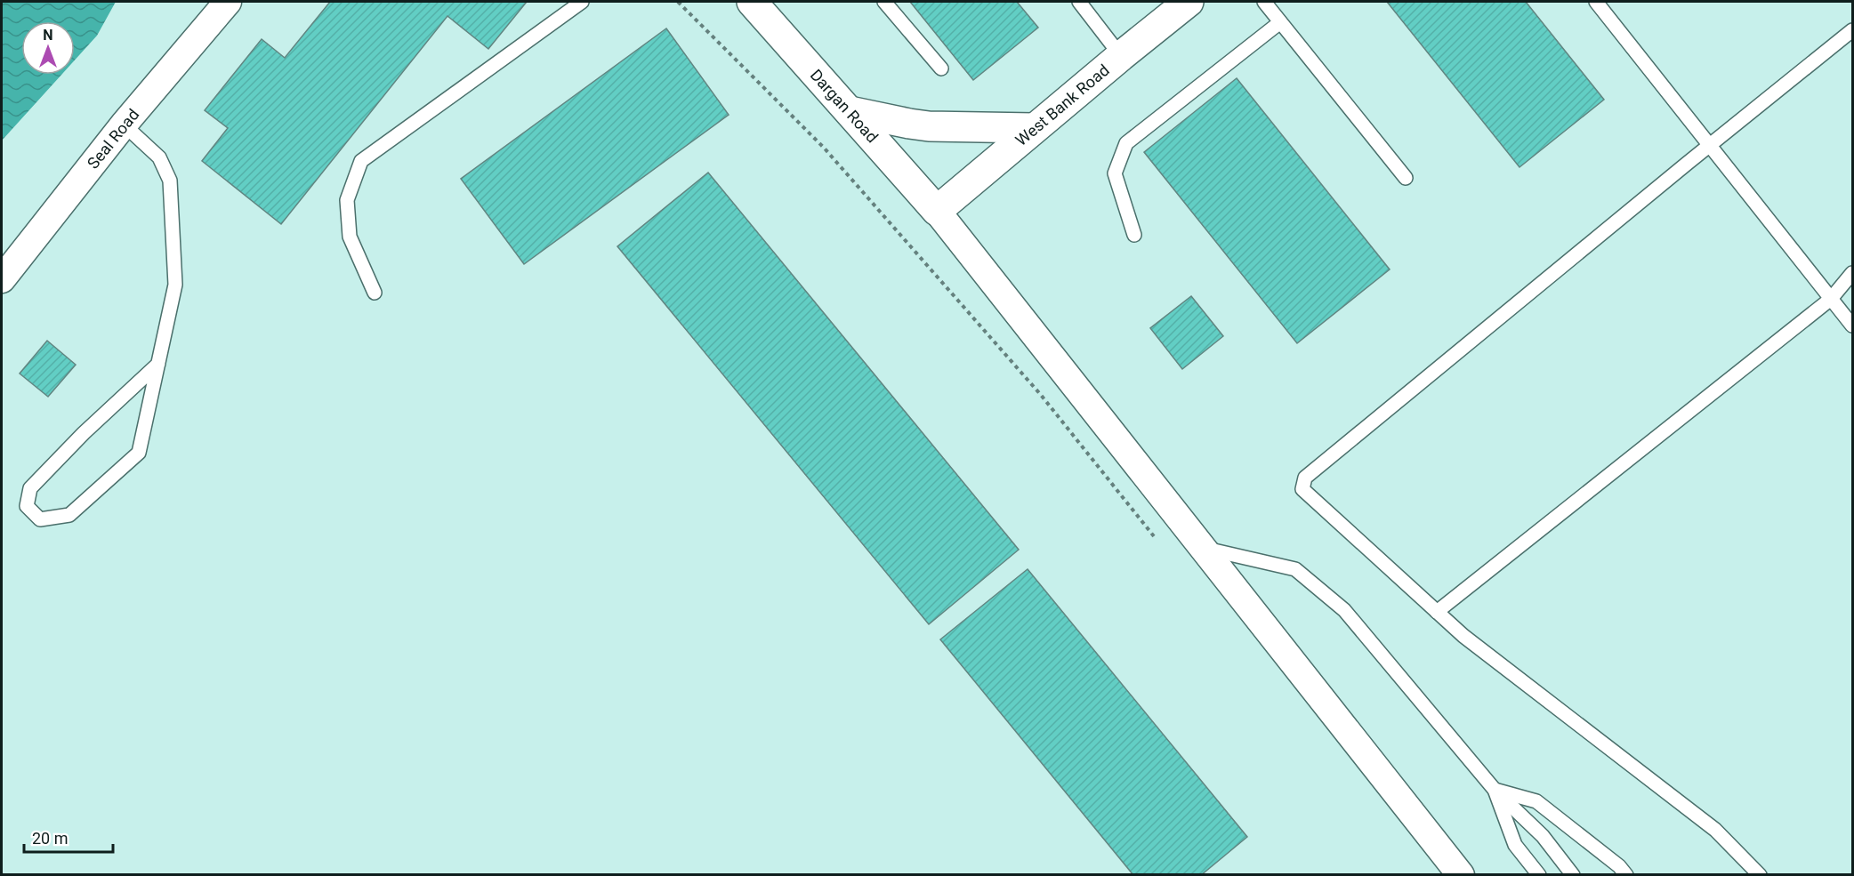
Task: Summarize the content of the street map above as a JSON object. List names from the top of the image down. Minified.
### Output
{"streets":{"street":["West Bank Road","Dargan Road","Seal Road"]},"crossings":[["West Bank Road","Dargan Road"]],"scale_bar":"20 m","north":"top"}
